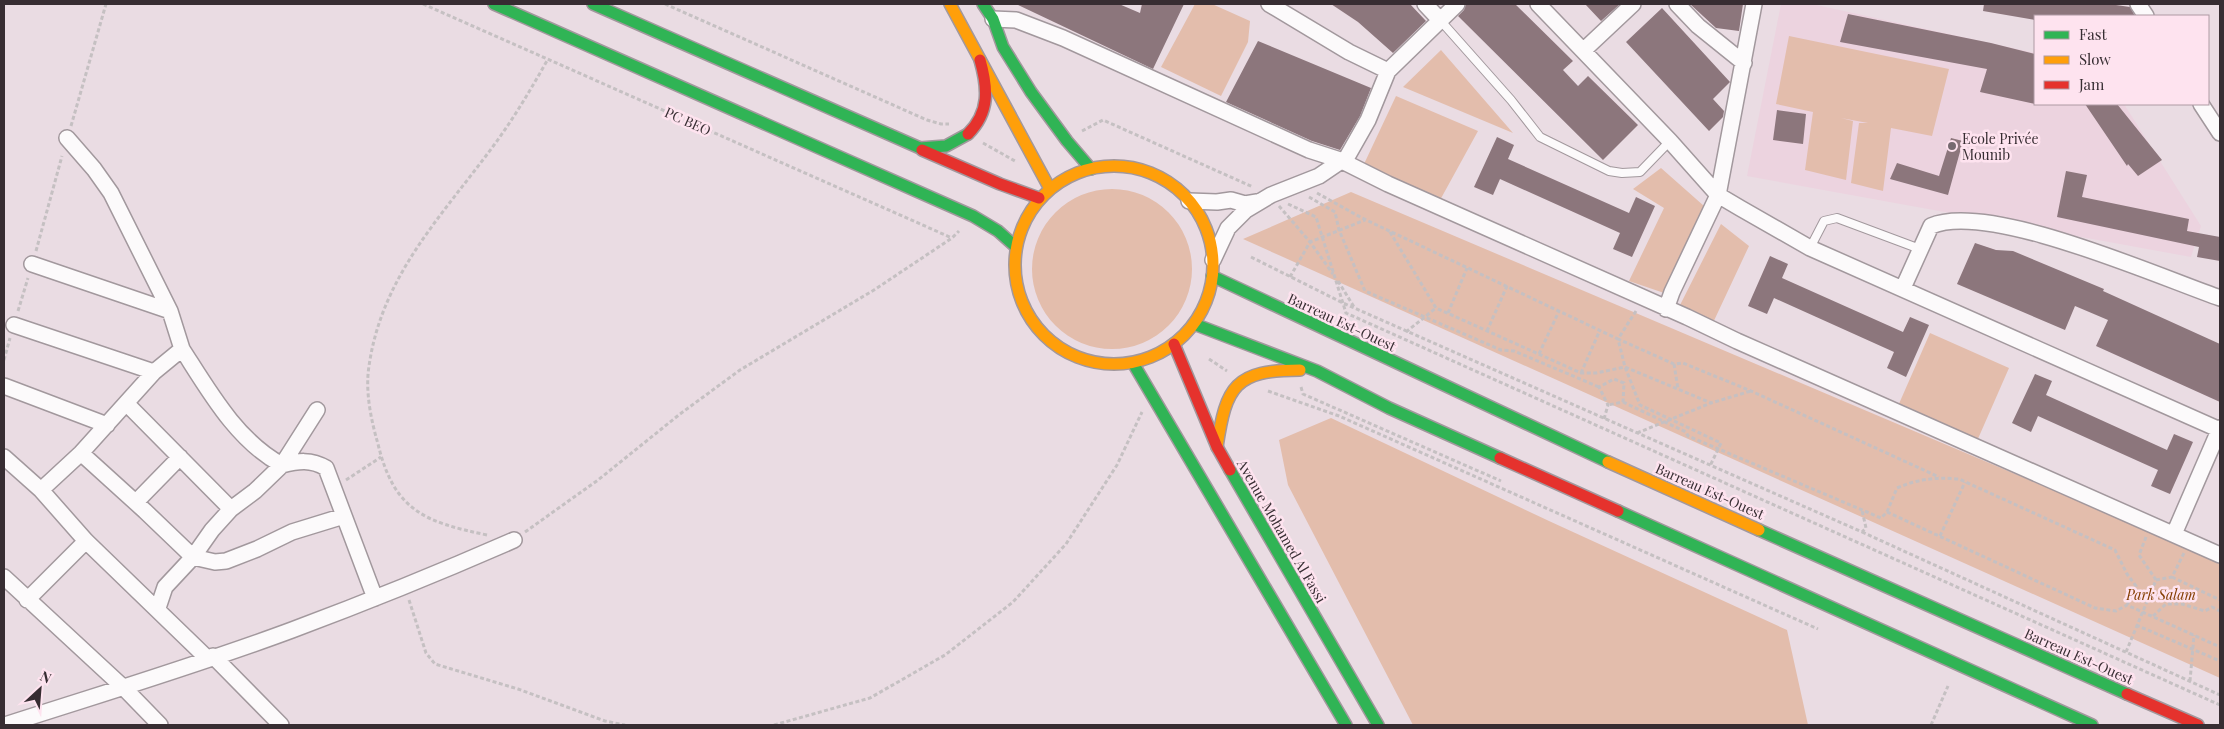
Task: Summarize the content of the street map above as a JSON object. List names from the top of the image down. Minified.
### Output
{"streets":{"main road":["Barreau Est-Ouest","Avenue Mohamed Al Fassi"],"path":["PC BEO"]},"parks":["Park Salam"],"places":["Ecole Privée Mounib"],"legend":["Fast","Slow","Jam"],"north":"top right"}
